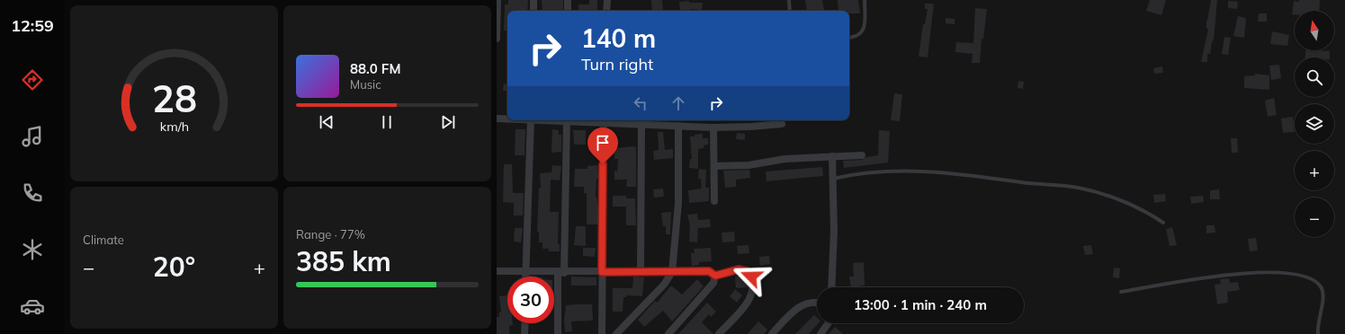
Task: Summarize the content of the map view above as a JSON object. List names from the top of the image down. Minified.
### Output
{"north":"top","page":{"tabs":"12:59","map_buttons":["+","−"],"turn":["140 m","Turn right"],"song":["88.0 FM","Music"],"tile":["Climate",["Range · 77%","385 km"]],"heat":["−","20°","+"],"limit":"30","trip":"13:00 · 1 min · 240 m","gauge":["28","km/h"]}}
